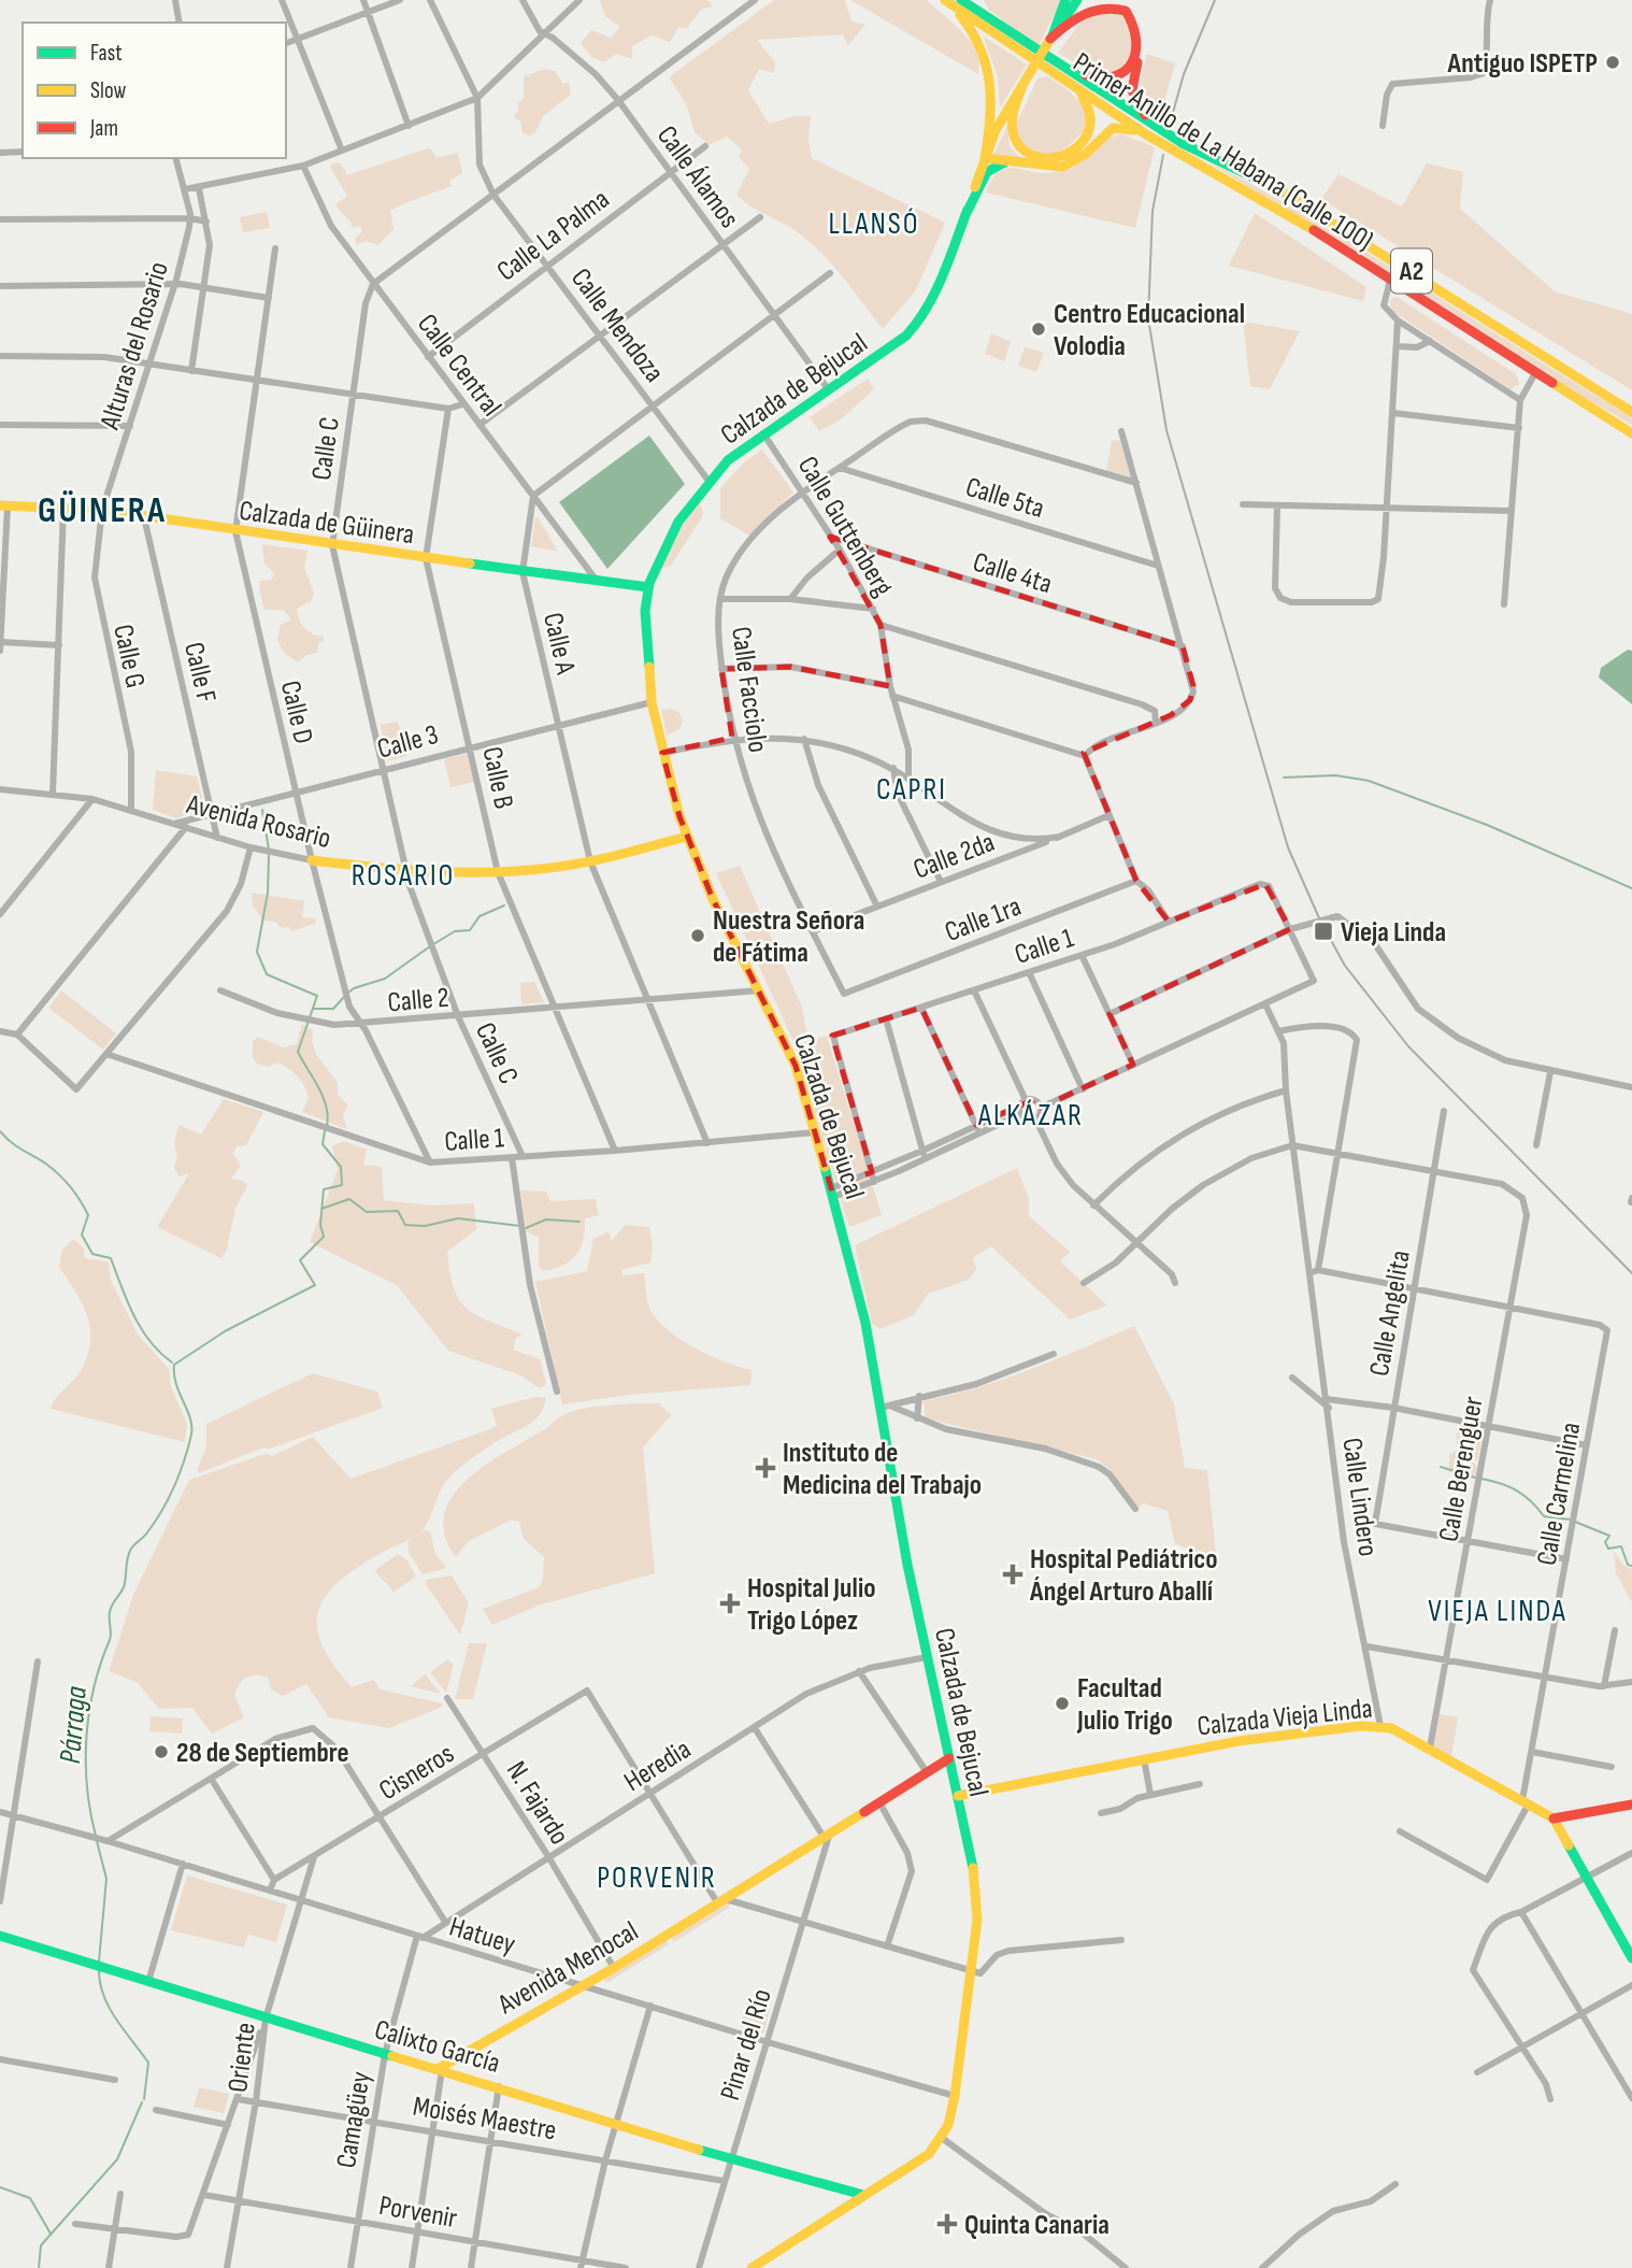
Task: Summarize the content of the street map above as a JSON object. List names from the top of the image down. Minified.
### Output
{"streets":{"main road":["Primer Anillo de La Habana (Calle 100)","A2","Calzada de Bejucal","Calzada de Güinera","Avenida Rosario","Calzada Vieja Linda","Avenida Menocal","Calixto García"],"street":["Calle Álamos","Calle La Palma","Calle Mendoza","Alturas del Rosario","Calle Central","Calle C","Calle 5ta","Calle Guttenberg","Calle 4ta","Calle A","Calle G","Calle F","Calle Facciolo","Calle D","Calle 3","Calle B","Calle 2da","Calle 1ra","Calle 1","Calle 2","Calle Angelita","Calle Berenguer","Calle Carmelina","Calle Lindero","Heredia","Cisneros","N. Fajardo","Hatuey","Pinar del Río","Oriente","Moisés Maestre","Camagüey","Porvenir"]},"crossings":[["Calle Álamos","Calle La Palma"],["Calle Álamos","Calzada de Bejucal"],["Calle La Palma","Calle Mendoza"],["Calle La Palma","Calle Central"],["Calle Mendoza","Calzada de Bejucal"],["Alturas del Rosario","Calzada de Güinera"],["Alturas del Rosario","Calle G"],["Calle Central","Calle C"],["Calle Central","Calzada de Güinera"],["Calle Central","Calle A"],["Calzada de Bejucal","Calzada de Güinera"],["Calzada de Bejucal","Calle Guttenberg"],["Calzada de Bejucal","Calle 3"],["Calzada de Bejucal","Avenida Rosario"],["Calzada de Bejucal","Calle 1"],["Calzada de Bejucal","Calle 2"],["Calzada de Bejucal","Calzada Vieja Linda"],["Calzada de Bejucal","Heredia"],["Calzada de Bejucal","Hatuey"],["Calzada de Bejucal","Avenida Menocal"],["Calle C","Calzada de Güinera"],["Calle C","Calle 3"],["Calle C","Avenida Rosario"],["Calle C","Calle 1"],["Calle C","Calle 2"],["Calle 5ta","Calle Facciolo"],["Calzada de Güinera","Calle A"],["Calzada de Güinera","Calle G"],["Calzada de Güinera","Calle F"],["Calzada de Güinera","Calle D"],["Calzada de Güinera","Calle B"],["Calle Guttenberg","Calle 4ta"],["Calle Guttenberg","Calle Facciolo"],["Calle A","Calle 3"],["Calle A","Avenida Rosario"],["Calle A","Calle 1"],["Calle A","Calle 2"],["Calle G","Avenida Rosario"],["Calle F","Calle 3"],["Calle F","Avenida Rosario"],["Calle Facciolo","Calle 2da"],["Calle Facciolo","Calle 1ra"],["Calle D","Calle 3"],["Calle D","Avenida Rosario"],["Calle D","Calle 1"],["Calle D","Calle 2"],["Calle 3","Calle B"],["Calle 3","Avenida Rosario"],["Calle B","Avenida Rosario"],["Calle B","Calle 1"],["Calle B","Calle 2"],["Calle Angelita","Calle Berenguer"],["Calle Berenguer","Calle Carmelina"],["Calle Berenguer","Calzada Vieja Linda"],["Calle Carmelina","Calzada Vieja Linda"],["Calle Lindero","Calzada Vieja Linda"],["Heredia","Cisneros"],["Heredia","N. Fajardo"],["Heredia","Hatuey"],["Heredia","Camagüey"],["Cisneros","N. Fajardo"],["Cisneros","Oriente"],["N. Fajardo","Avenida Menocal"],["Hatuey","Avenida Menocal"],["Hatuey","Pinar del Río"],["Hatuey","Oriente"],["Hatuey","Camagüey"],["Avenida Menocal","Pinar del Río"],["Avenida Menocal","Calixto García"],["Pinar del Río","Calixto García"],["Pinar del Río","Moisés Maestre"],["Calixto García","Oriente"],["Calixto García","Camagüey"],["Oriente","Moisés Maestre"],["Oriente","Porvenir"],["Moisés Maestre","Camagüey"],["Camagüey","Porvenir"]],"districts":["LLANSÓ","GÜINERA","CAPRI","ROSARIO","ALKÁZAR","VIEJA LINDA","PORVENIR"],"water":["Párraga"],"places":{"other":["Antiguo ISPETP","Centro Educacional Volodia","Nuestra Señora de Fátima","Facultad Julio Trigo","28 de Septiembre"],"transit":["Vieja Linda"],"health":["Instituto de Medicina del Trabajo","Hospital Pediátrico Ángel Arturo Aballí","Hospital Julio Trigo López","Quinta Canaria"]},"legend":["Fast","Slow","Jam"]}
